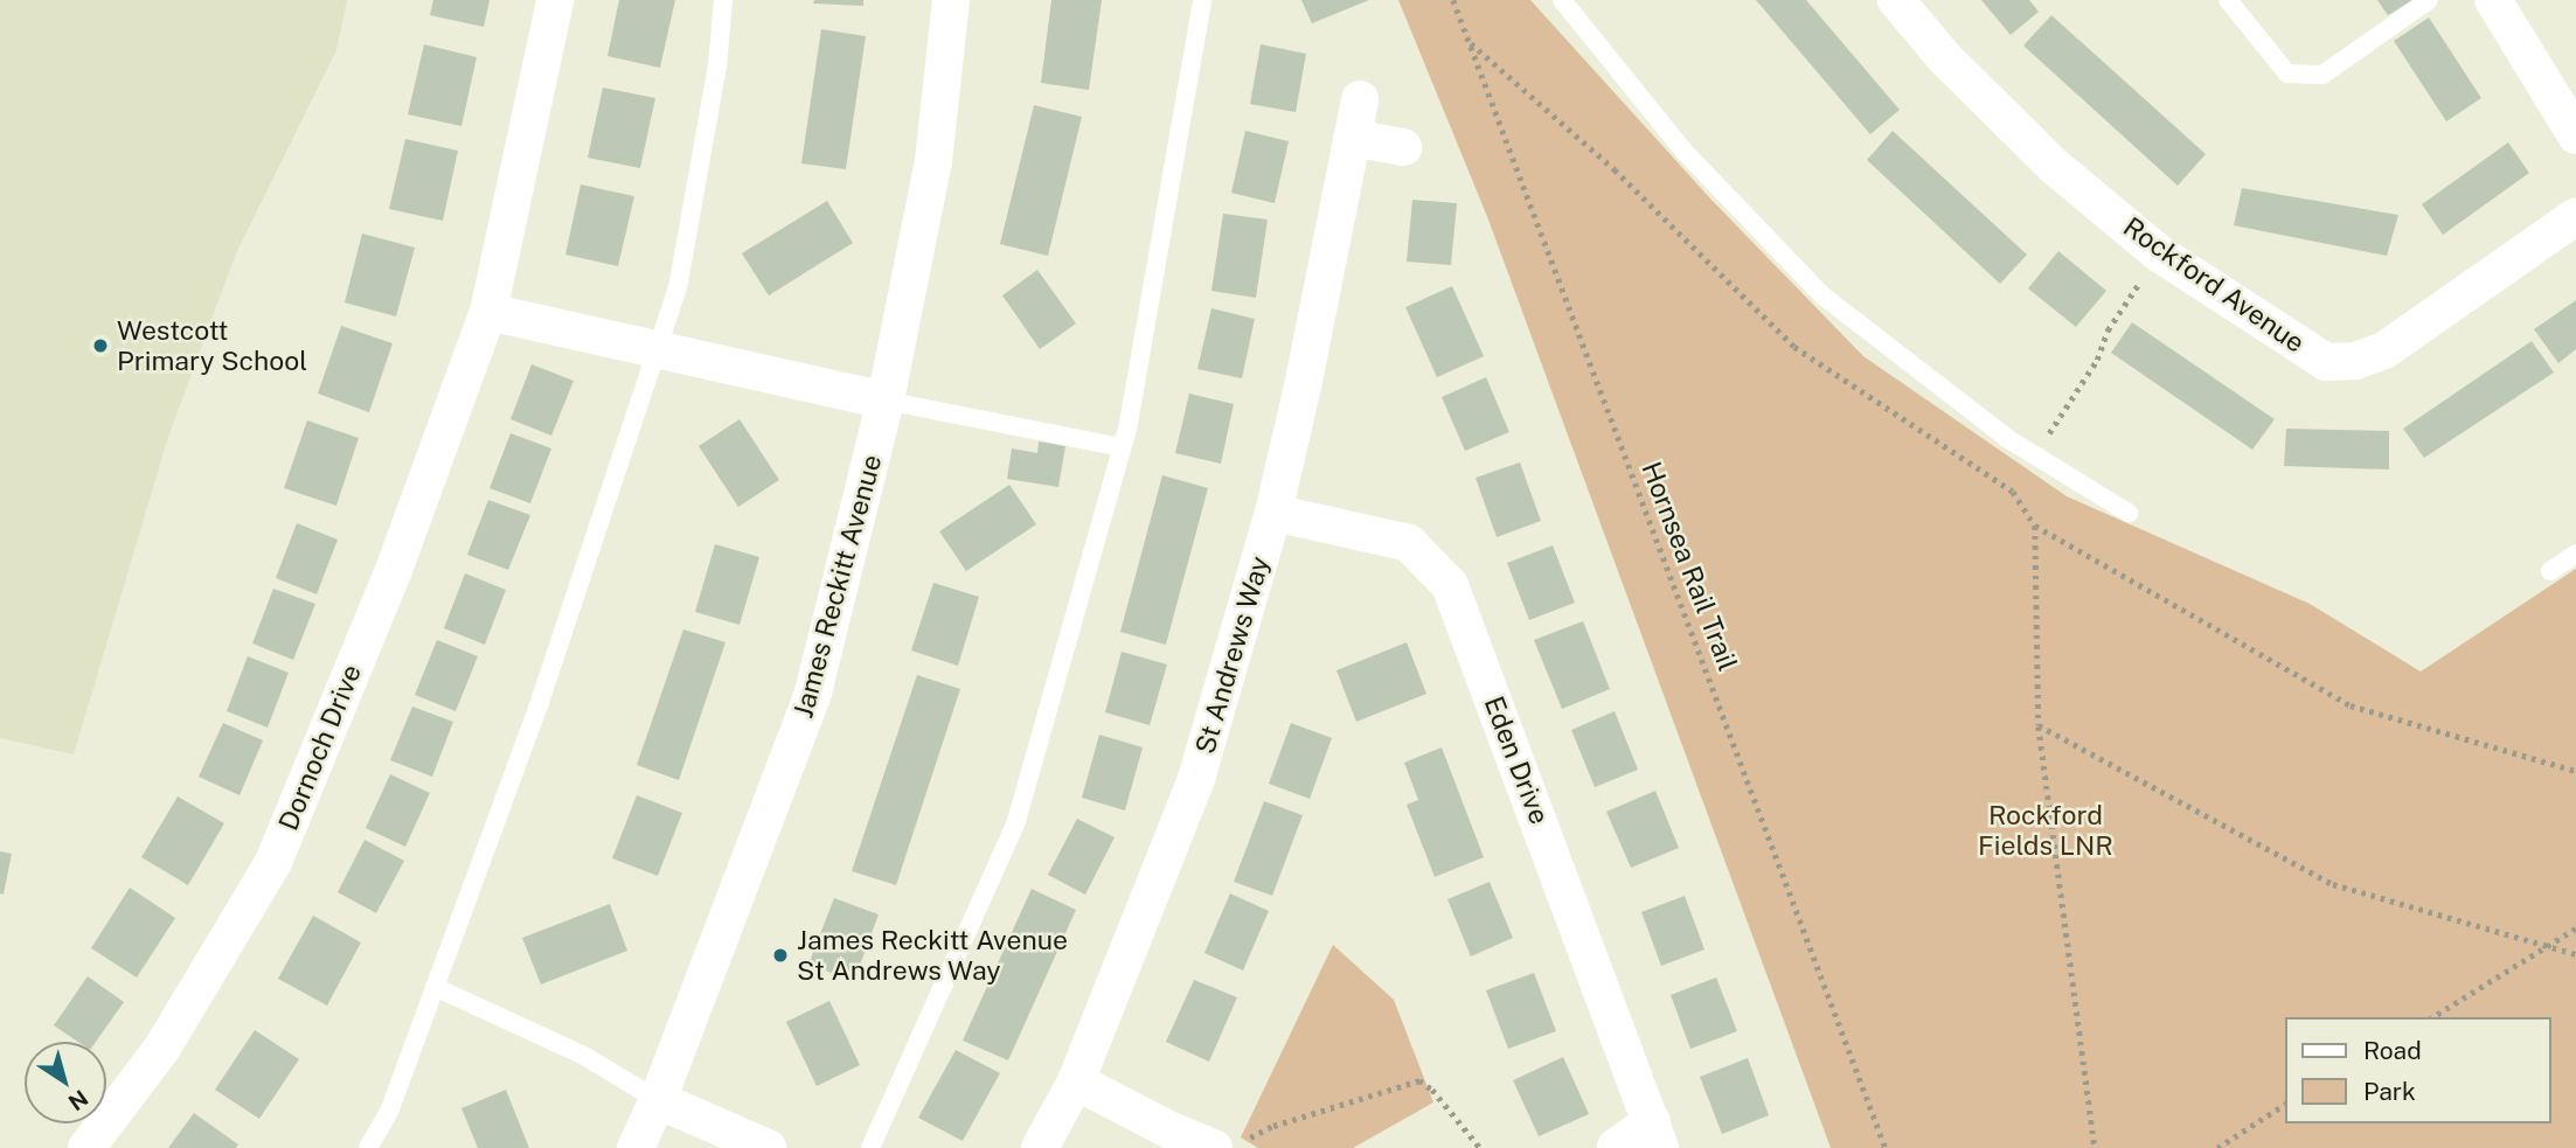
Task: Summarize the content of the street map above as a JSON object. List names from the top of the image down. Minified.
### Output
{"streets":{"street":["Rockford Avenue","James Reckitt Avenue","St Andrews Way","Dornoch Drive","Eden Drive"],"path":["Hornsea Rail Trail"]},"crossings":[["St Andrews Way","Eden Drive"]],"parks":["Rockford Fields LNR"],"places":["Westcott Primary School","James Reckitt Avenue St Andrews Way"],"legend":["Road","Park"],"north":"bottom right"}
